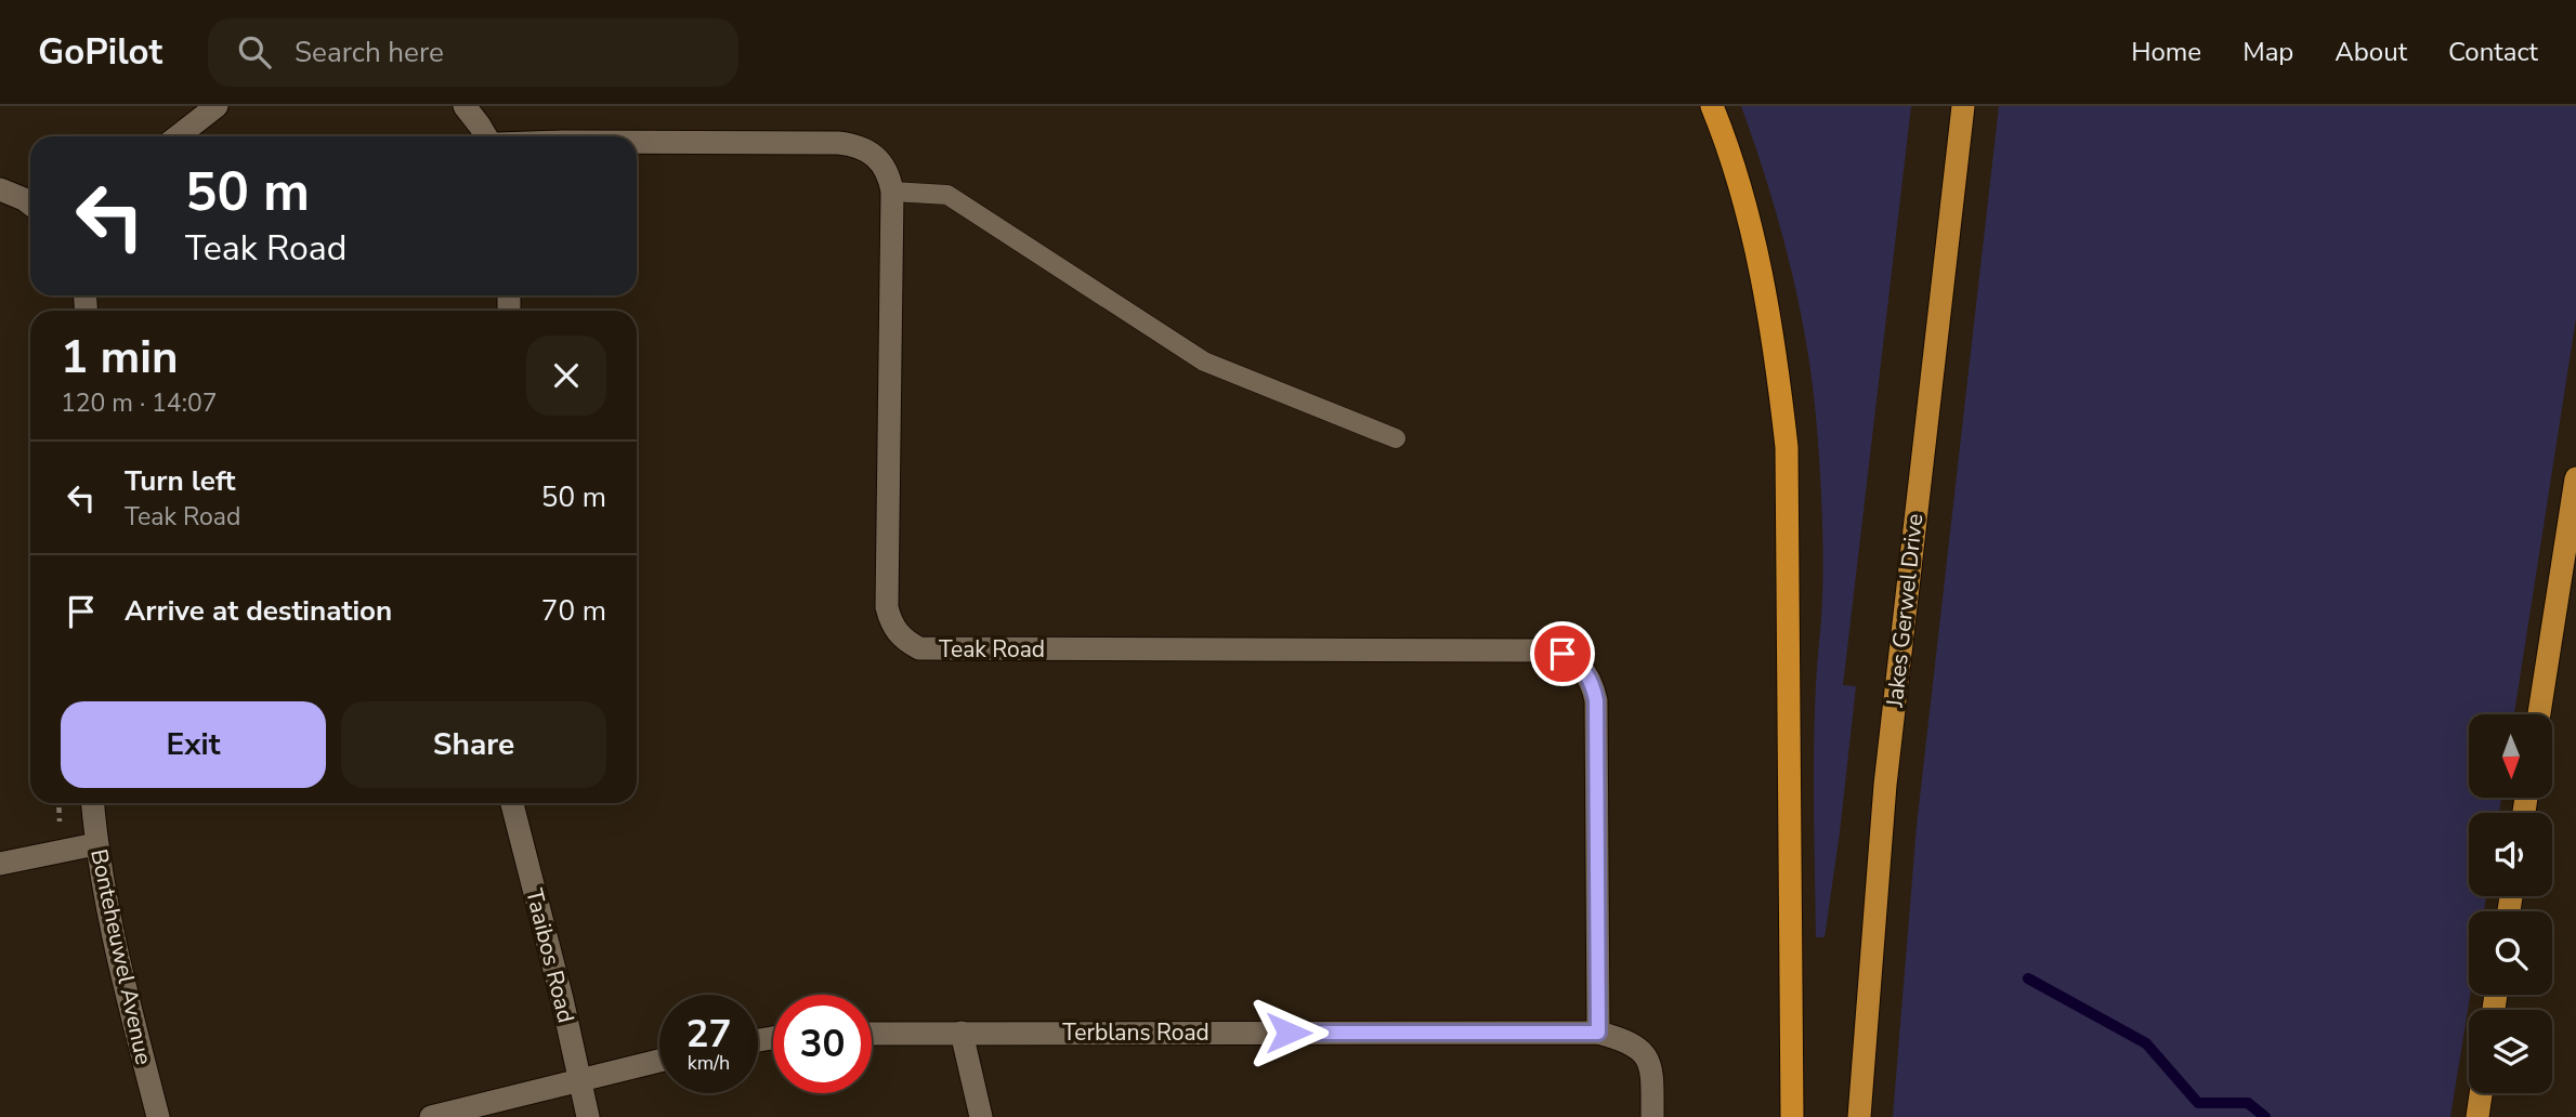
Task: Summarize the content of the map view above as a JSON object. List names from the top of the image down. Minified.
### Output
{"streets":{"highway":["Jakes Gerwel Drive"],"street":["Teak Road","Taaibos Road","Bonteheuwel Avenue","Terblans Road"]},"crossings":[["Teak Road","Terblans Road"]],"north":"bottom","page":{"header":"GoPilot","search":"Search here","nav":["Home","Map","About","Contact"],"turn":["50 m","Teak Road"],"heading":["1 min","120 m · 14:07"],"list":[{"name":"Turn left","note":"Teak Road","value":"50 m"},{"name":"Arrive at destination","value":"70 m"}],"buttons":["Exit","Share"],"speed":"27 km/h","limit":"30"}}
